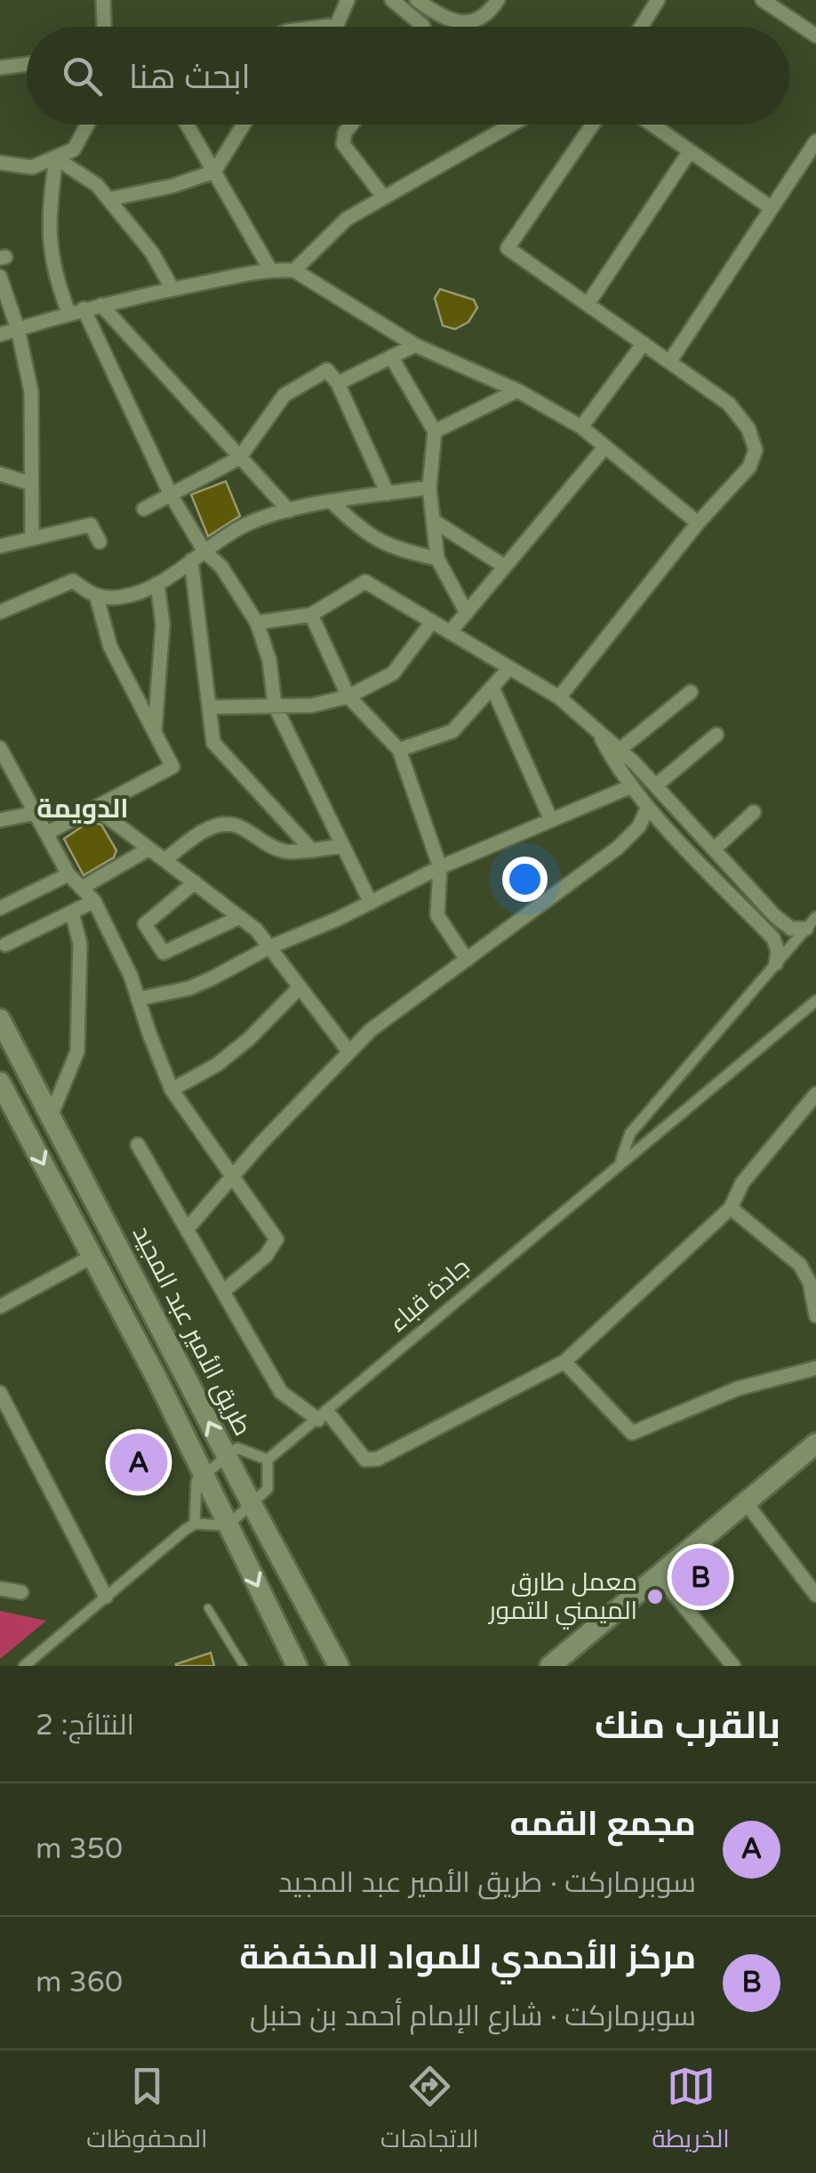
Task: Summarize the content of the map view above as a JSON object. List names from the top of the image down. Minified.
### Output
{"streets":{"main road":["طريق الأمير عبد المجيد"],"street":["جادة قباء"]},"districts":["الدويمة"],"places":["معمل طارق الميمني للتمور"],"page":{"search":"ابحث هنا","pins":["A","B"],"heading":["بالقرب منك","النتائج: 2"],"list":[{"mark":"A","name":"مجمع القمه","note":"سوبرماركت · طريق الأمير عبد المجيد","value":"350 m"},{"mark":"B","name":"مركز الأحمدي للمواد المخفضة","note":"سوبرماركت · شارع الإمام أحمد بن حنبل","value":"360 m"}],"nav":["الخريطة","الاتجاهات","المحفوظات"]}}
